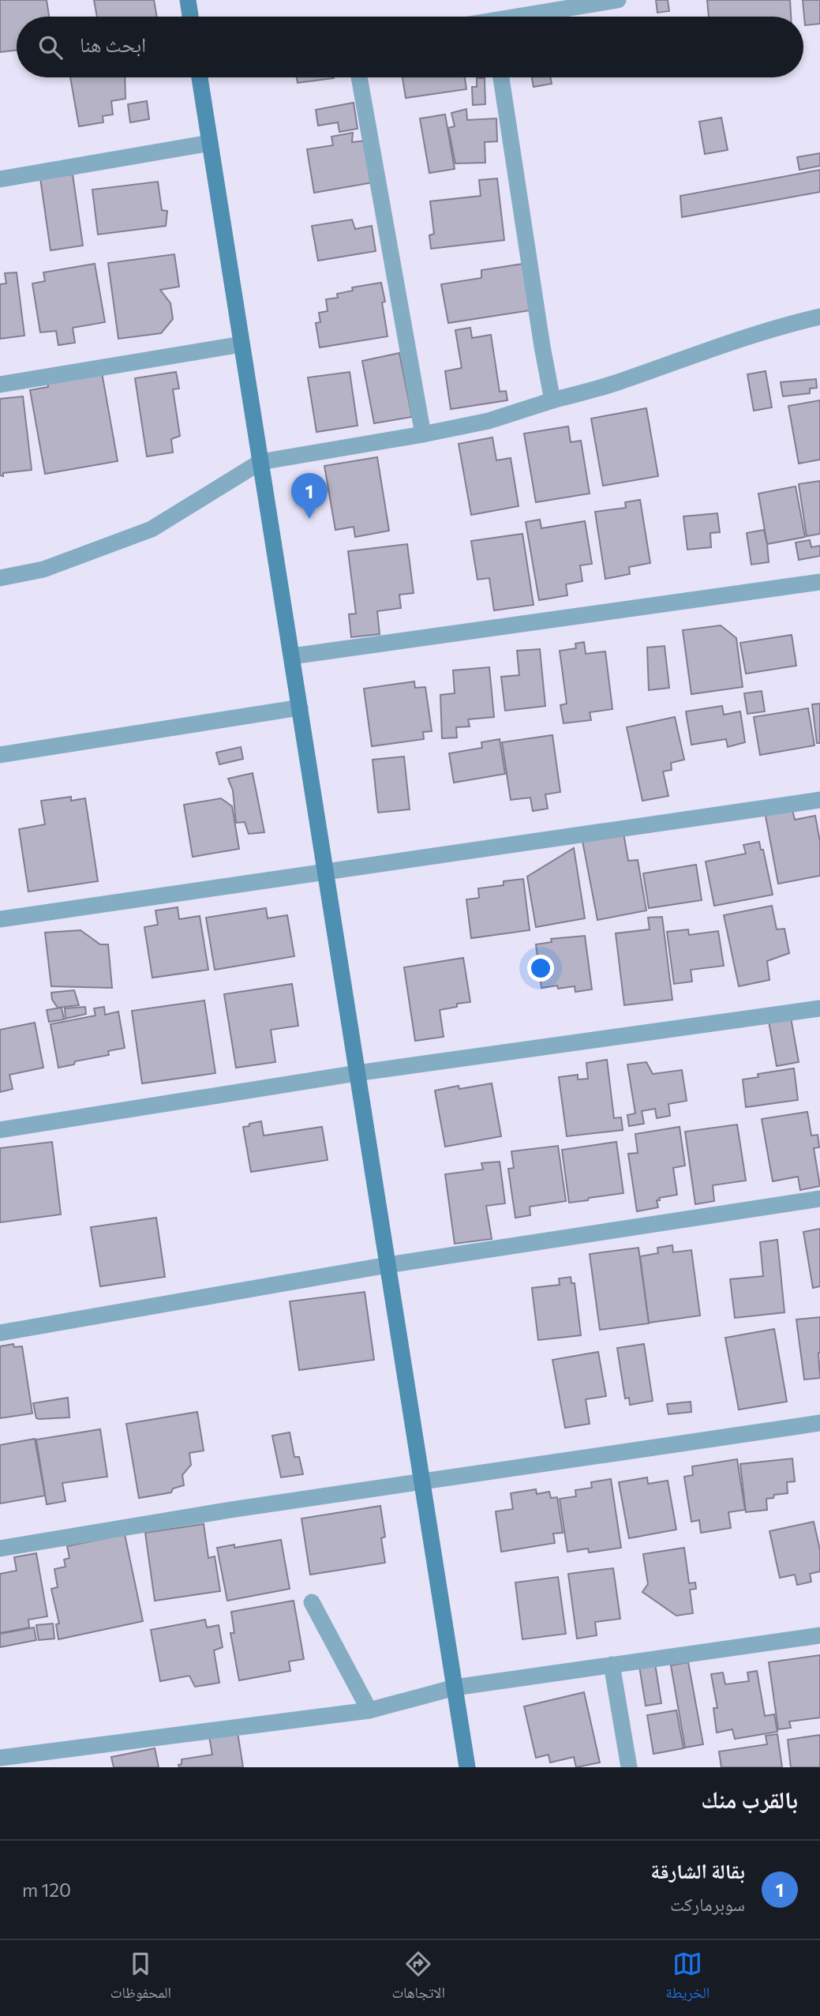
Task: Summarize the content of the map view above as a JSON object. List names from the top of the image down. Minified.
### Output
{"page":{"search":"ابحث هنا","pins":"1","heading":"بالقرب منك","list":[{"mark":"1","name":"بقالة الشارقة","note":"سوبرماركت","value":"120 m"}],"nav":["الخريطة","الاتجاهات","المحفوظات"]}}
